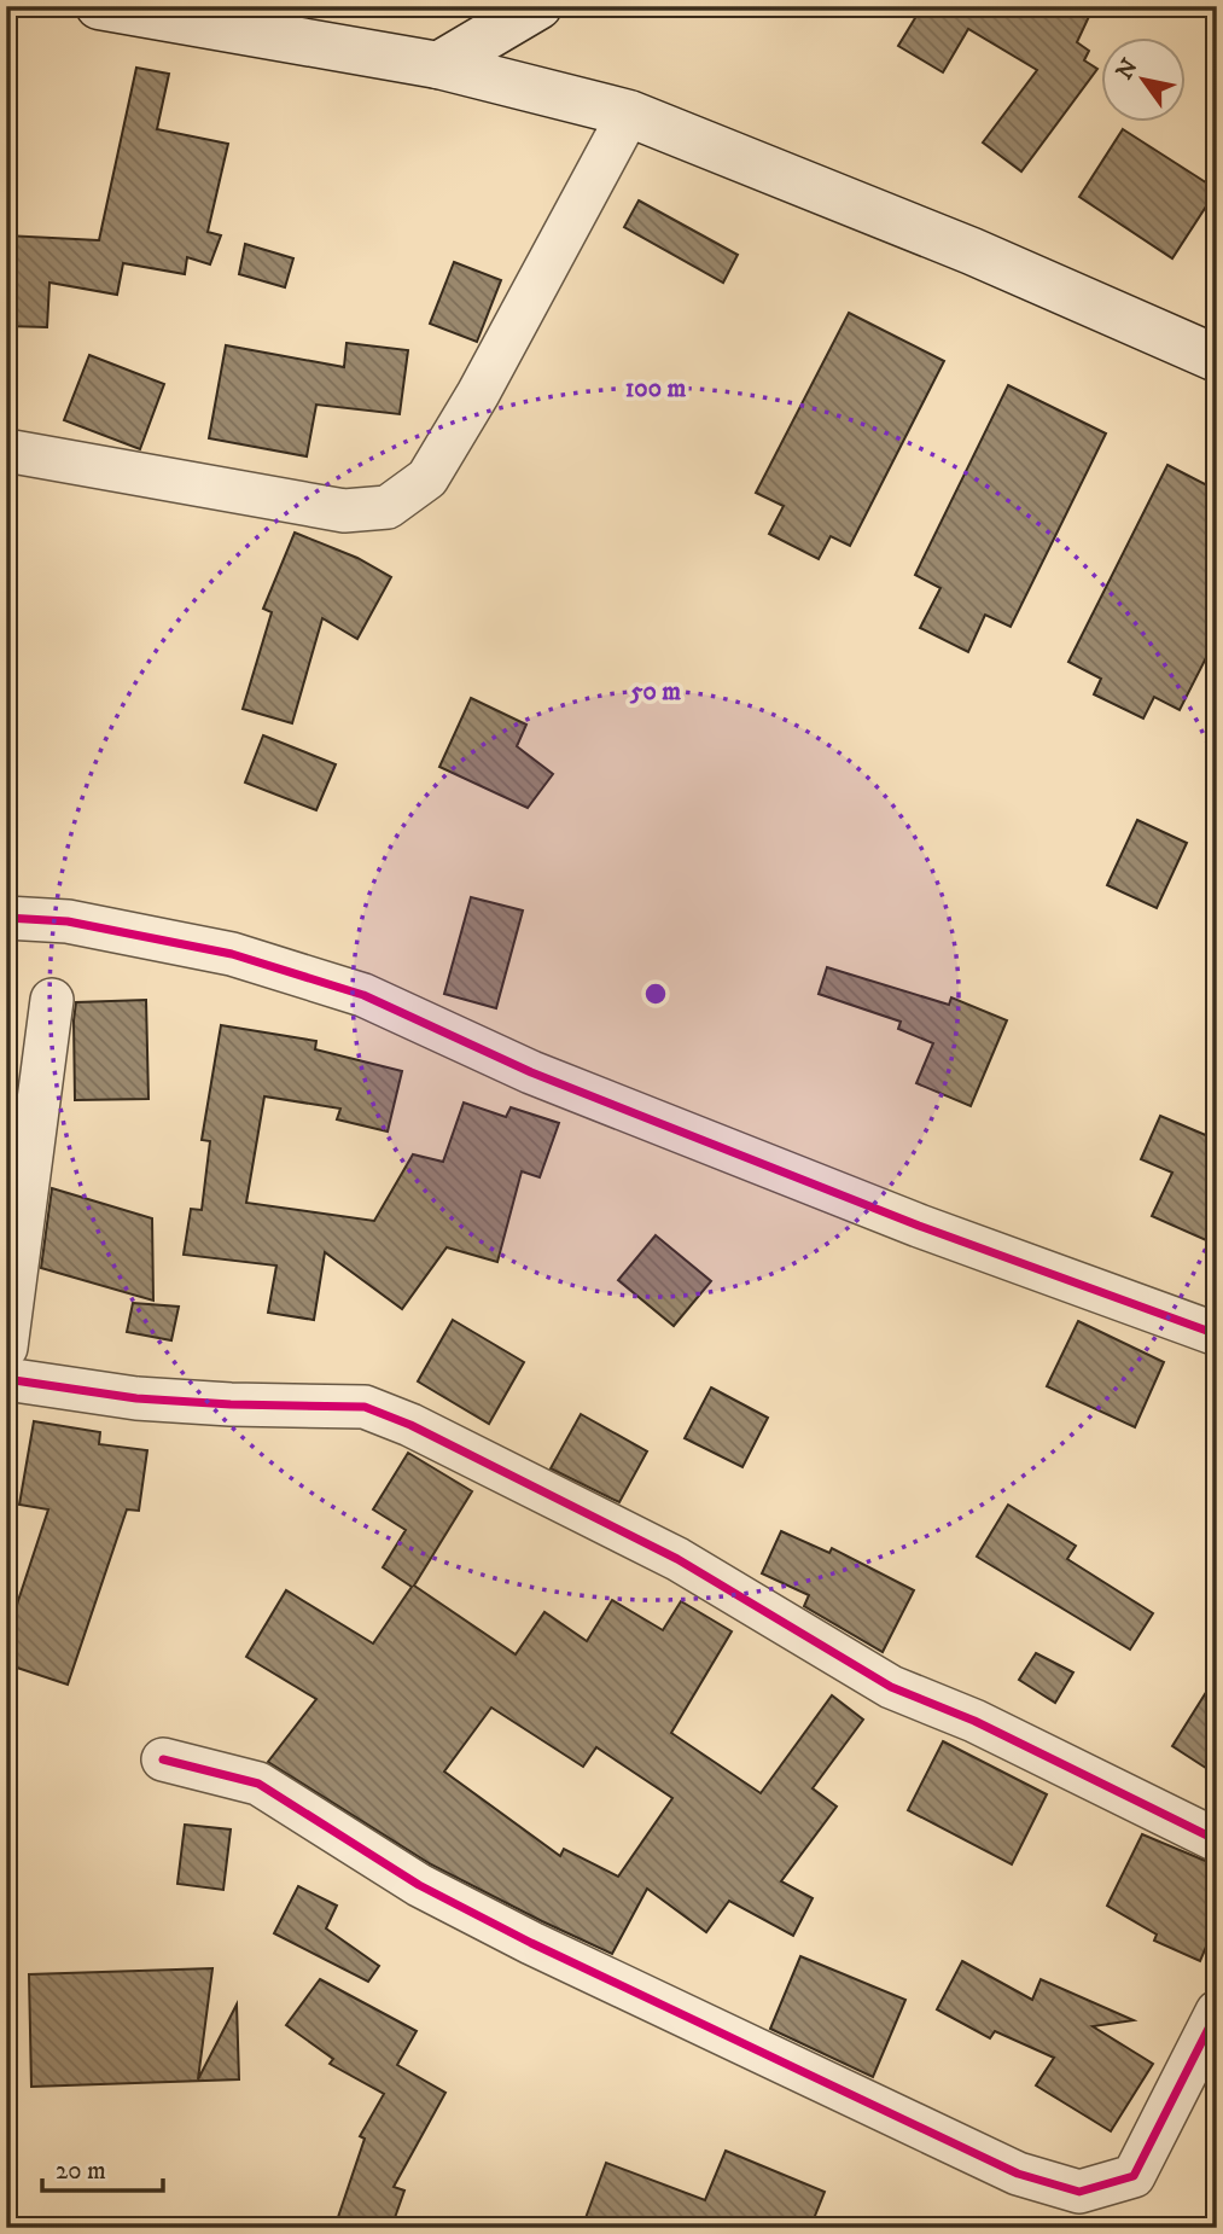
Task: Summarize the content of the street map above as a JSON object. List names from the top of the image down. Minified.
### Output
{"scale_bar":"20 m","north":"top left","rings":["100 m","50 m"]}
